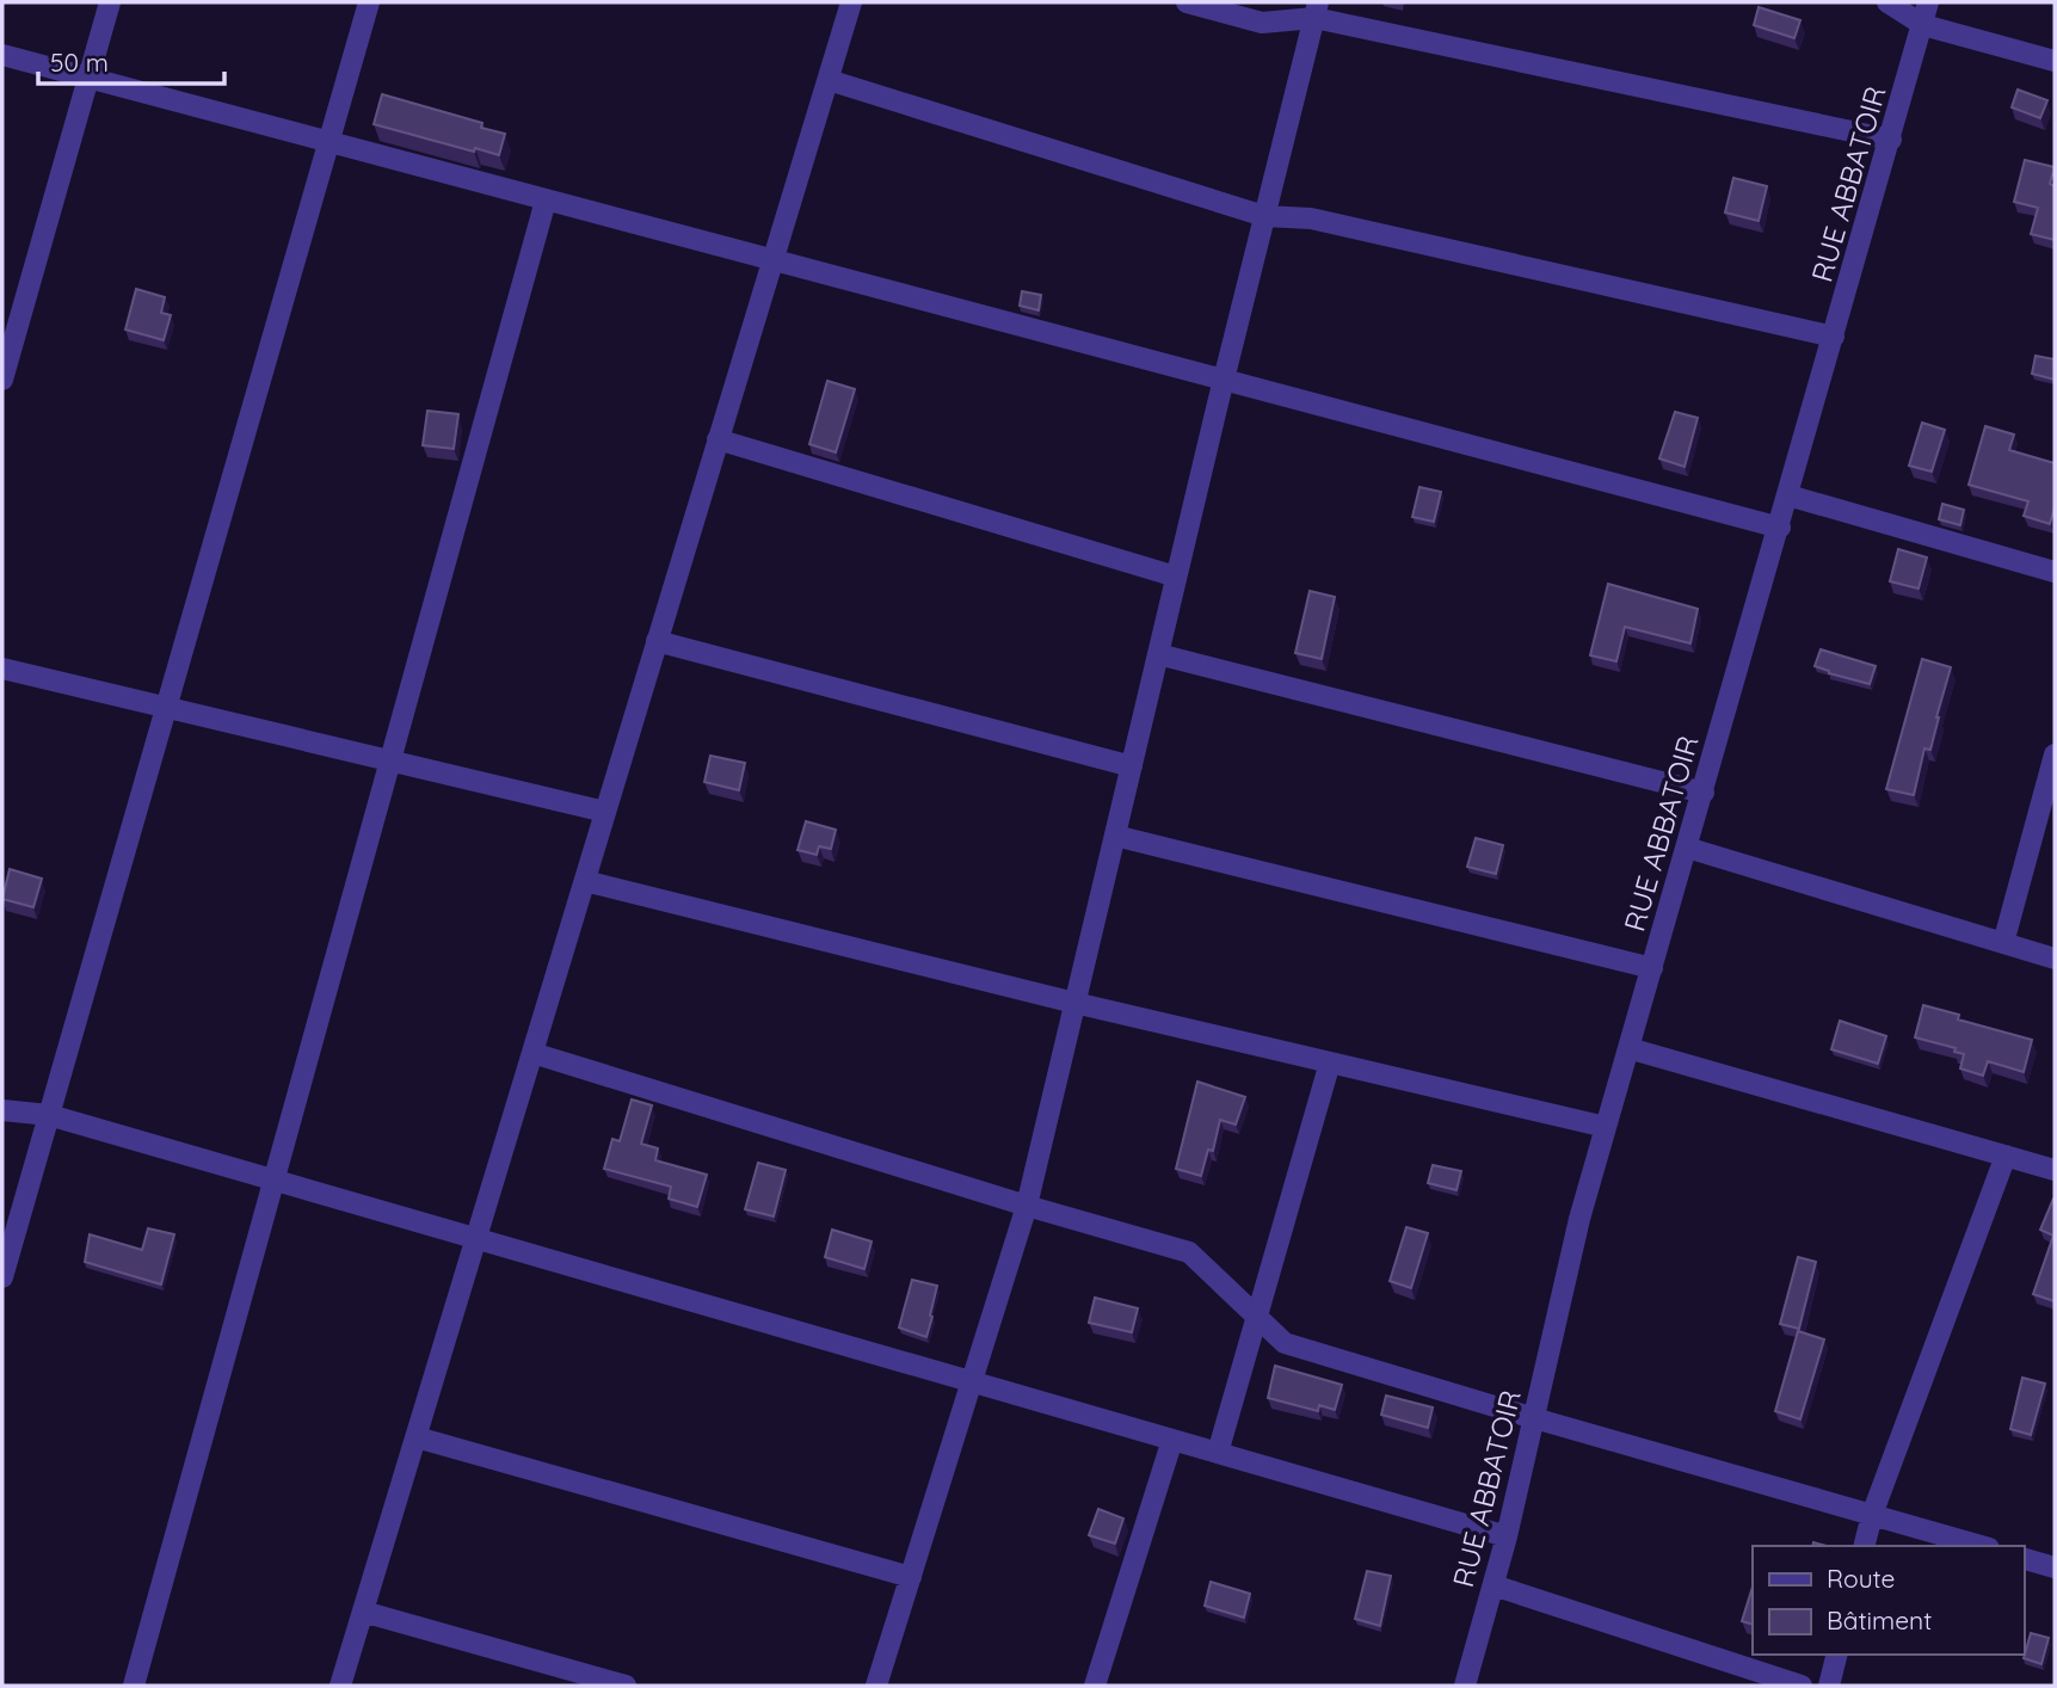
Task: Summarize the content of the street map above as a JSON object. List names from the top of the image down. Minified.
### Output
{"streets":{"street":["RUE ABBATOIR"]},"legend":["Route","Bâtiment"],"scale_bar":"50 m"}
